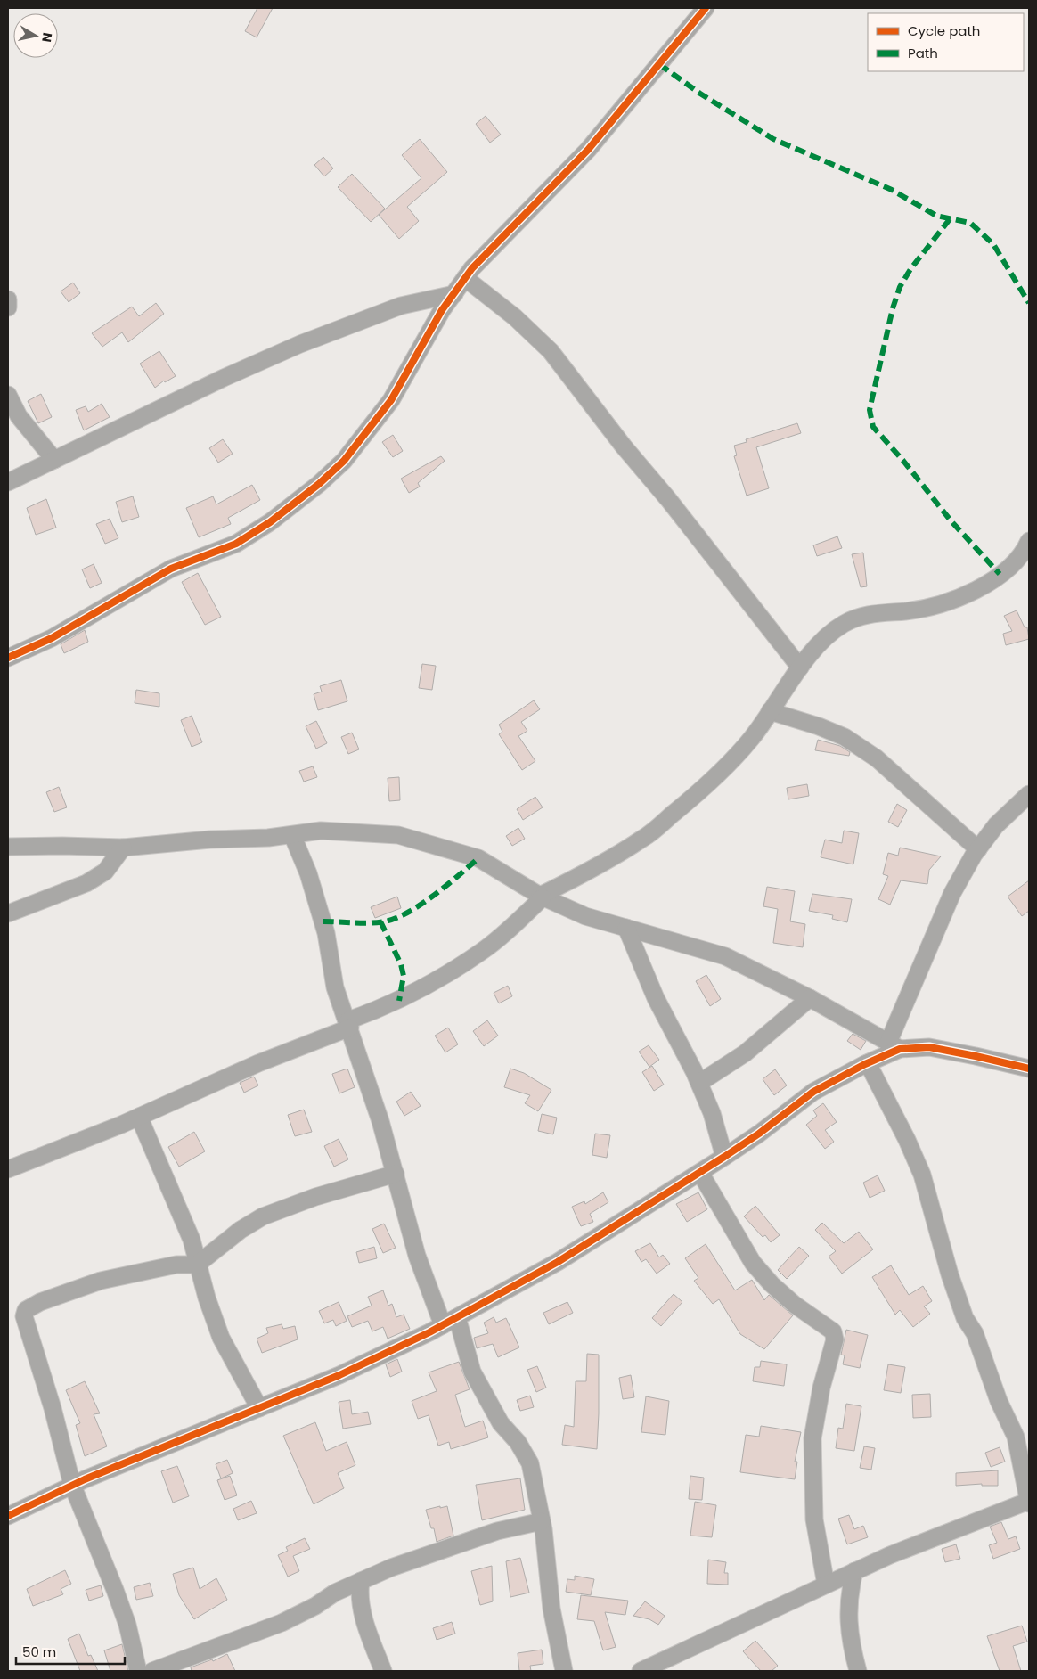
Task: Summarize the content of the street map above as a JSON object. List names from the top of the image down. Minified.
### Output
{"legend":["Cycle path","Path"],"scale_bar":"50 m","north":"right"}
